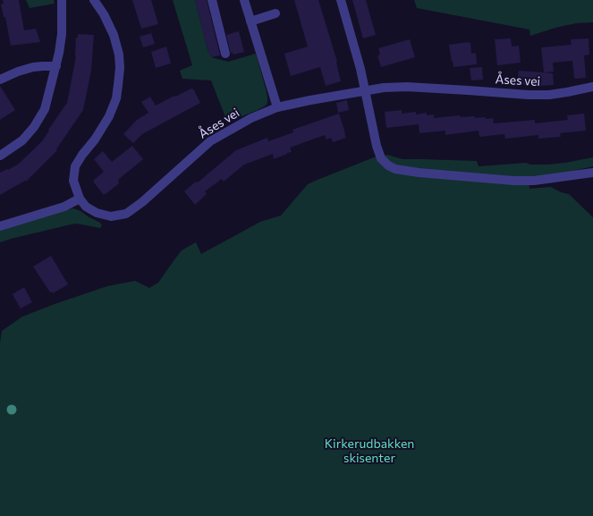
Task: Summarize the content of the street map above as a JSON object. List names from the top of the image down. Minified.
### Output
{"streets":{"street":["Åses vei"]},"parks":["Kirkerudbakken skisenter"]}
